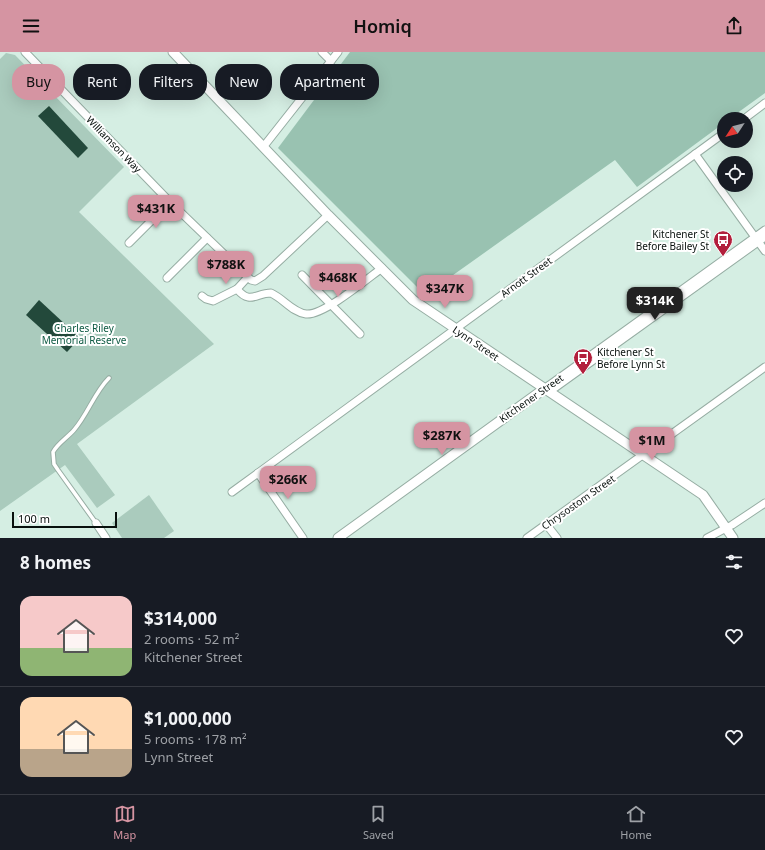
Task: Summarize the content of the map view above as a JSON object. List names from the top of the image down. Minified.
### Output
{"streets":{"street":["Williamson Way","Arnott Street","Lynn Street","Kitchener Street","Chrysostom Street"]},"crossings":[["Arnott Street","Lynn Street"],["Lynn Street","Kitchener Street"],["Lynn Street","Chrysostom Street"]],"parks":["Charles Riley Memorial Reserve"],"places":{"bus stop":["Kitchener St Before Bailey St","Kitchener St Before Lynn St"]},"scale_bar":"100 m","north":"bottom left","page":{"header":"Homiq","chip":["Buy","Rent","Filters","New","Apartment"],"price":["$431K","$788K","$468K","$347K","$314K","$287K","$1M","$266K"],"scale":"100 m","heading":"8 homes","list":[{"name":"$314,000","note":"2 rooms · 52 m² · Kitchener Street"},{"name":"$1,000,000","note":"5 rooms · 178 m² · Lynn Street"}],"tabs":["Map","Saved","Home"]}}
